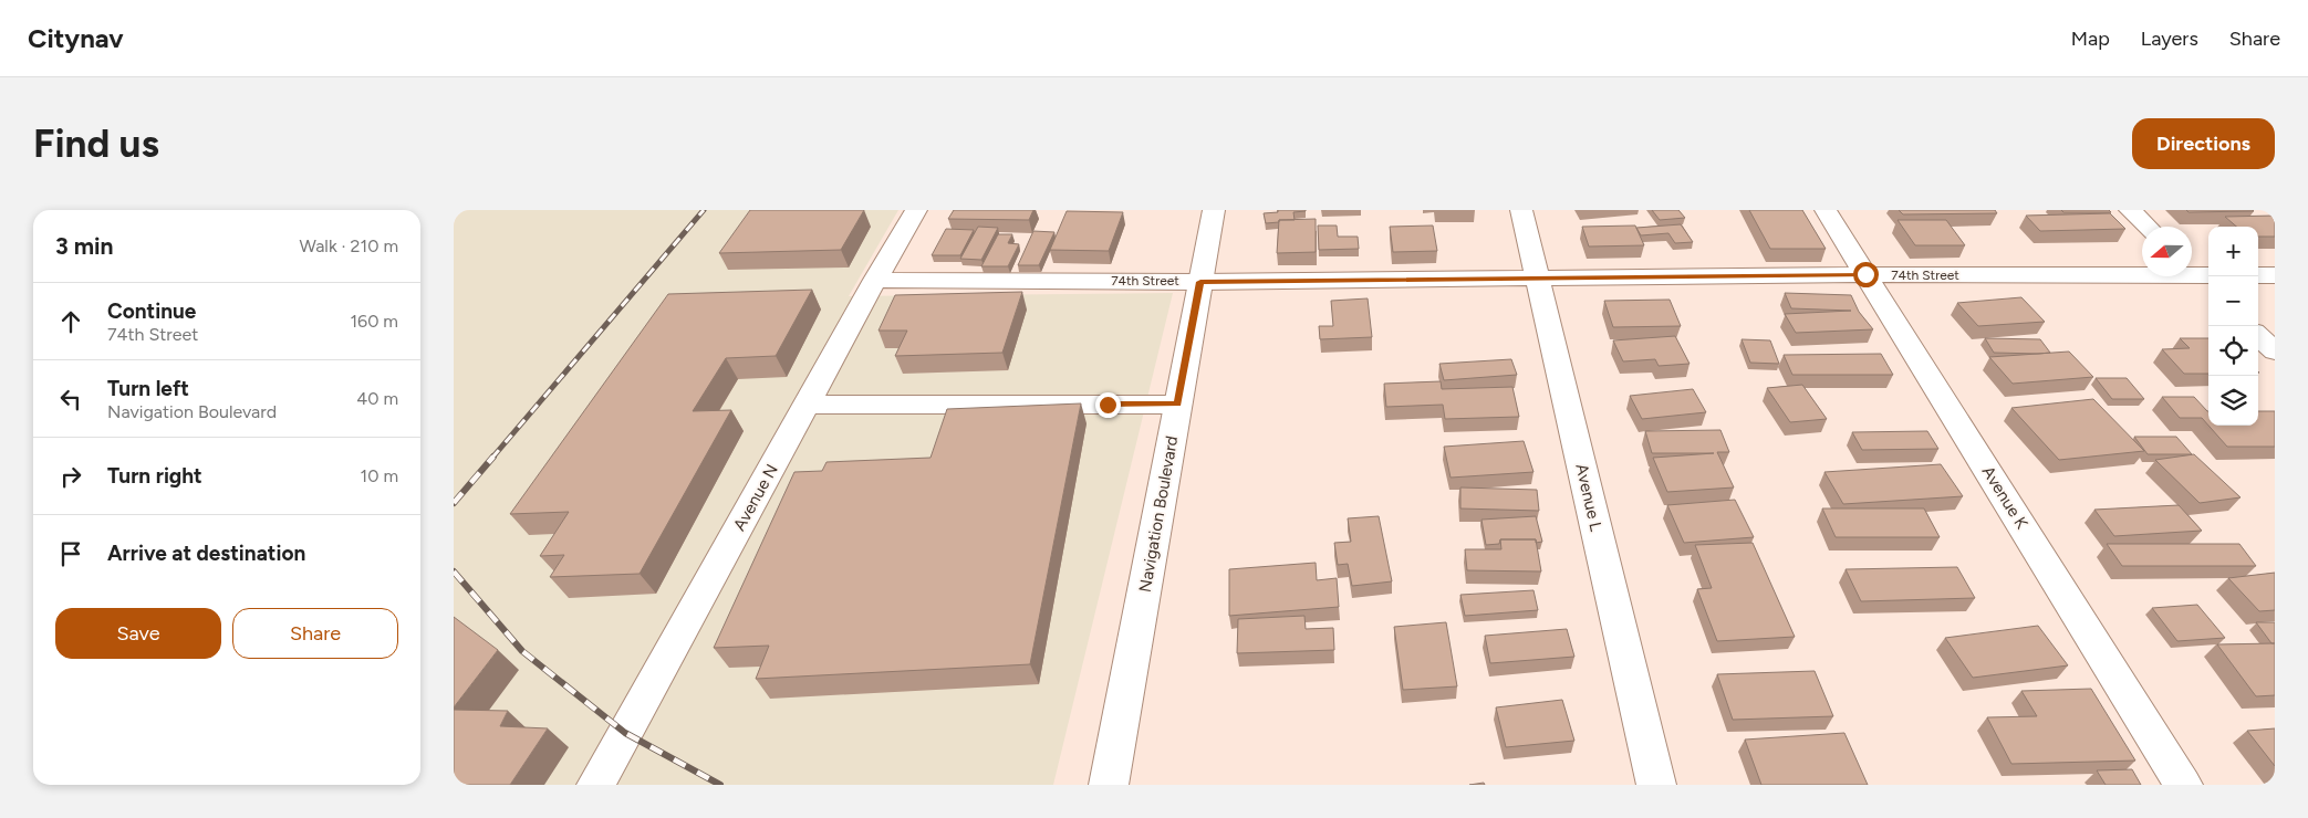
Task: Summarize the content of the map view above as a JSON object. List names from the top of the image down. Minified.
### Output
{"streets":{"street":["74th Street","Avenue N","Avenue L","Avenue K","Navigation Boulevard"]},"crossings":[["74th Street","Avenue N"],["74th Street","Avenue L"],["74th Street","Avenue K"],["74th Street","Navigation Boulevard"]],"north":"left","page":{"header":"Citynav","nav":["Map","Layers","Share"],"buttons":["Directions",["Save","Share"]],"title":"Find us","heading":["3 min","Walk · 210 m"],"map_buttons":["+","−"],"list":[["Continue","74th Street","160 m"],["Turn left","Navigation Boulevard","40 m"],["Turn right","10 m"],"Arrive at destination"]}}
